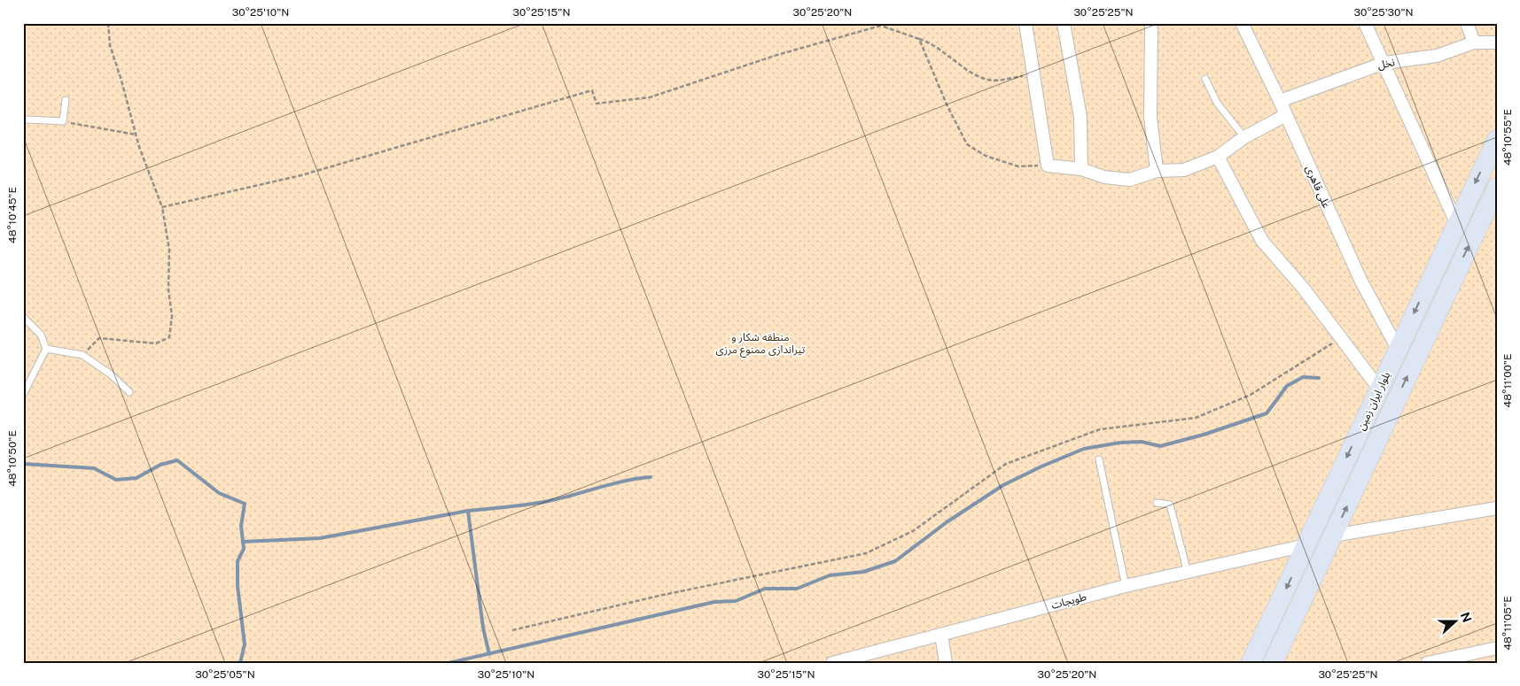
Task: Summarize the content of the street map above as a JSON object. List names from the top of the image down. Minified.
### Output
{"streets":{"main road":["بلوار ایران زمین"],"street":["نخل","علی قاهری","طویجات"]},"crossings":[["نخل","علی قاهری"],["علی قاهری","بلوار ایران زمین"],["بلوار ایران زمین","طویجات"]],"parks":["منطقه شکار و تیراندازی ممنوع مرزی"],"north":"right","coordinates":["30°25'10\"N","30°25'15\"N","30°25'20\"N","30°25'25\"N","30°25'30\"N","48°10'55\"E","48°10'45\"E","48°11'00\"E","48°10'50\"E","48°11'05\"E","30°25'05\"N"]}
